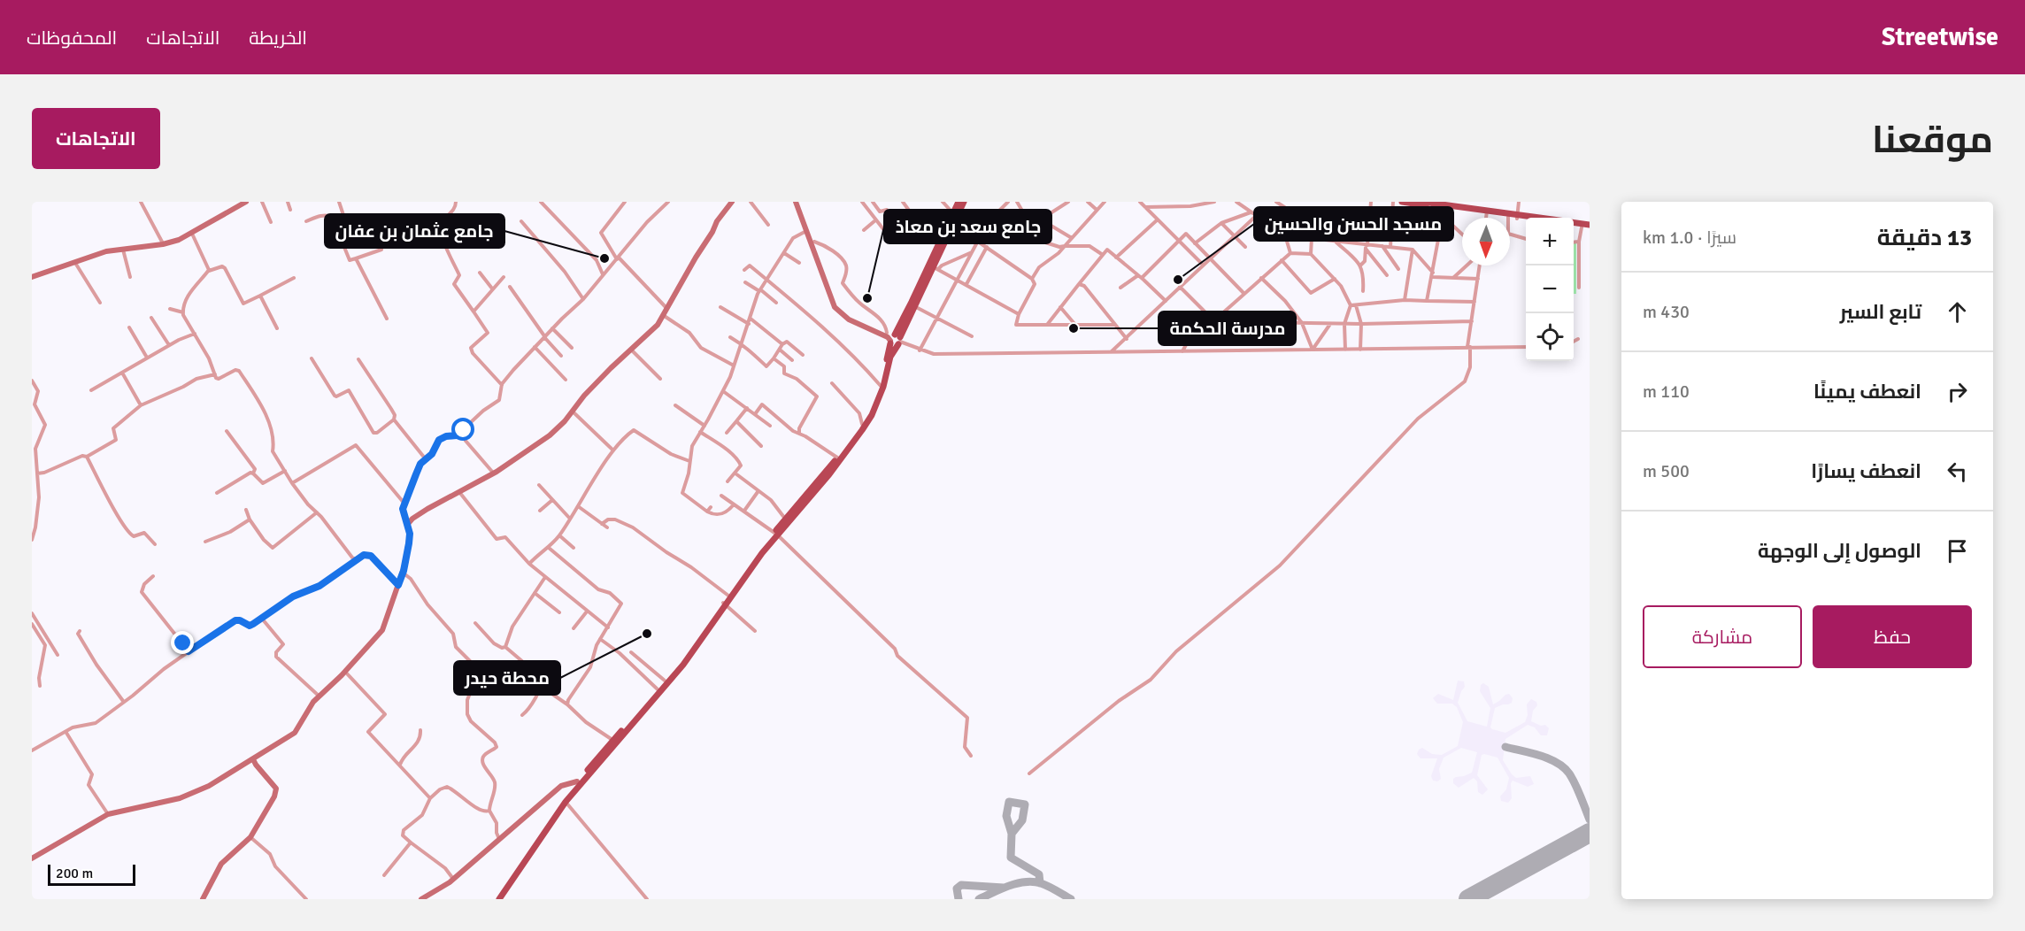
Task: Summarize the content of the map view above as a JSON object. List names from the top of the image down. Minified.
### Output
{"places":["جامع عثمان بن عفان","مسجد الحسن والحسين","جامع سعد بن معاذ","مدرسة الحكمة","محطة حيدر"],"scale_bar":"200 m","north":"bottom","page":{"header":"Streetwise","nav":["الخريطة","الاتجاهات","المحفوظات"],"title":"موقعنا","buttons":["الاتجاهات",["حفظ","مشاركة"]],"heading":["13 دقيقة","سيرًا · 1.0 km"],"map_buttons":["+","−"],"list":[["تابع السير","430 m"],["انعطف يمينًا","110 m"],["انعطف يسارًا","500 m"],"الوصول إلى الوجهة"],"scale":"200 m"}}
